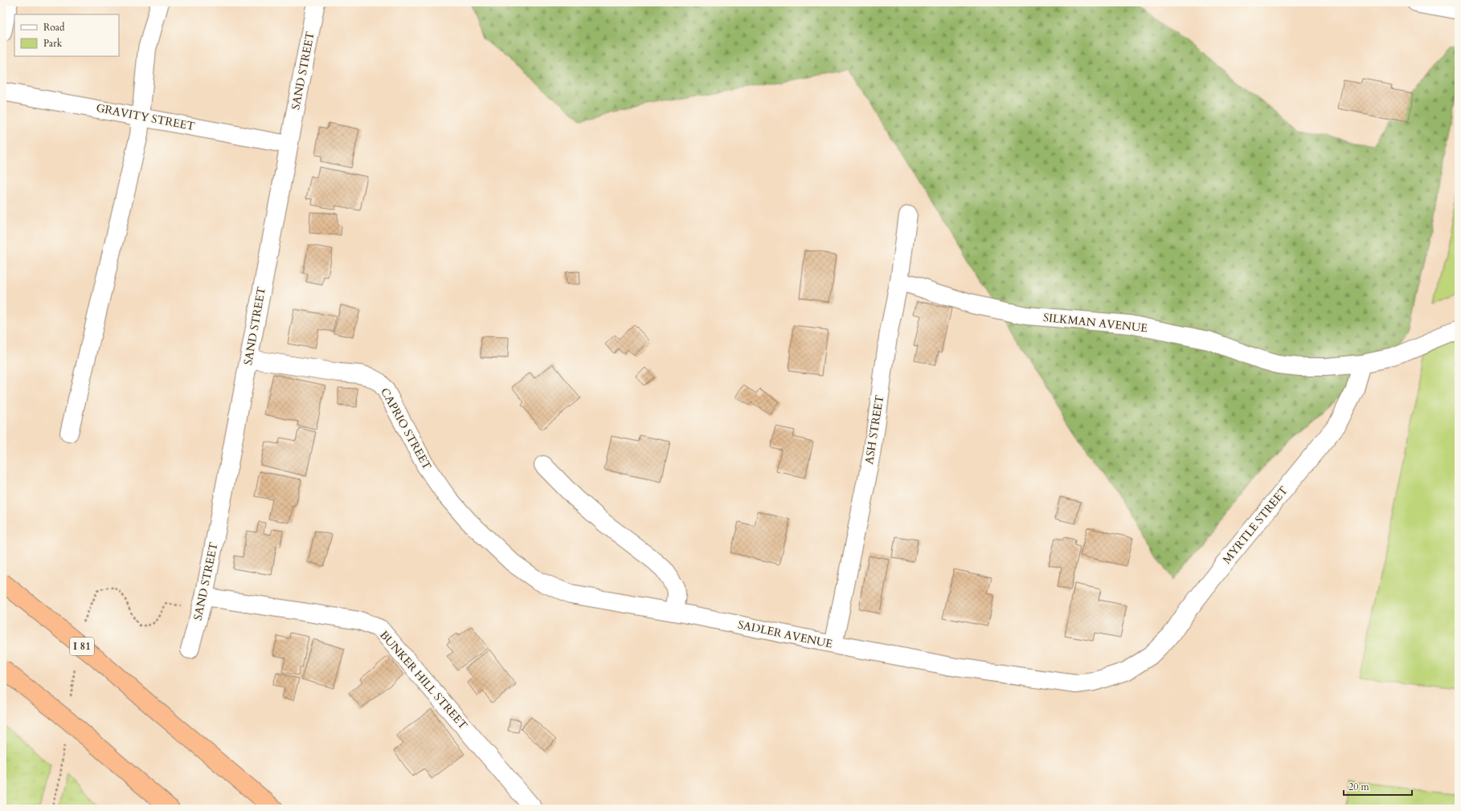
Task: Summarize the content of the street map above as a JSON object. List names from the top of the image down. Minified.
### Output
{"streets":{"highway":["I 81"],"street":["SAND STREET","GRAVITY STREET","SILKMAN AVENUE","CAPRIO STREET","ASH STREET","MYRTLE STREET","SADLER AVENUE","BUNKER HILL STREET"]},"crossings":[["SAND STREET","GRAVITY STREET"],["SAND STREET","CAPRIO STREET"],["SAND STREET","BUNKER HILL STREET"],["SILKMAN AVENUE","ASH STREET"],["SILKMAN AVENUE","MYRTLE STREET"],["CAPRIO STREET","SADLER AVENUE"],["ASH STREET","SADLER AVENUE"],["MYRTLE STREET","SADLER AVENUE"]],"legend":["Road","Park"],"scale_bar":"20 m"}
